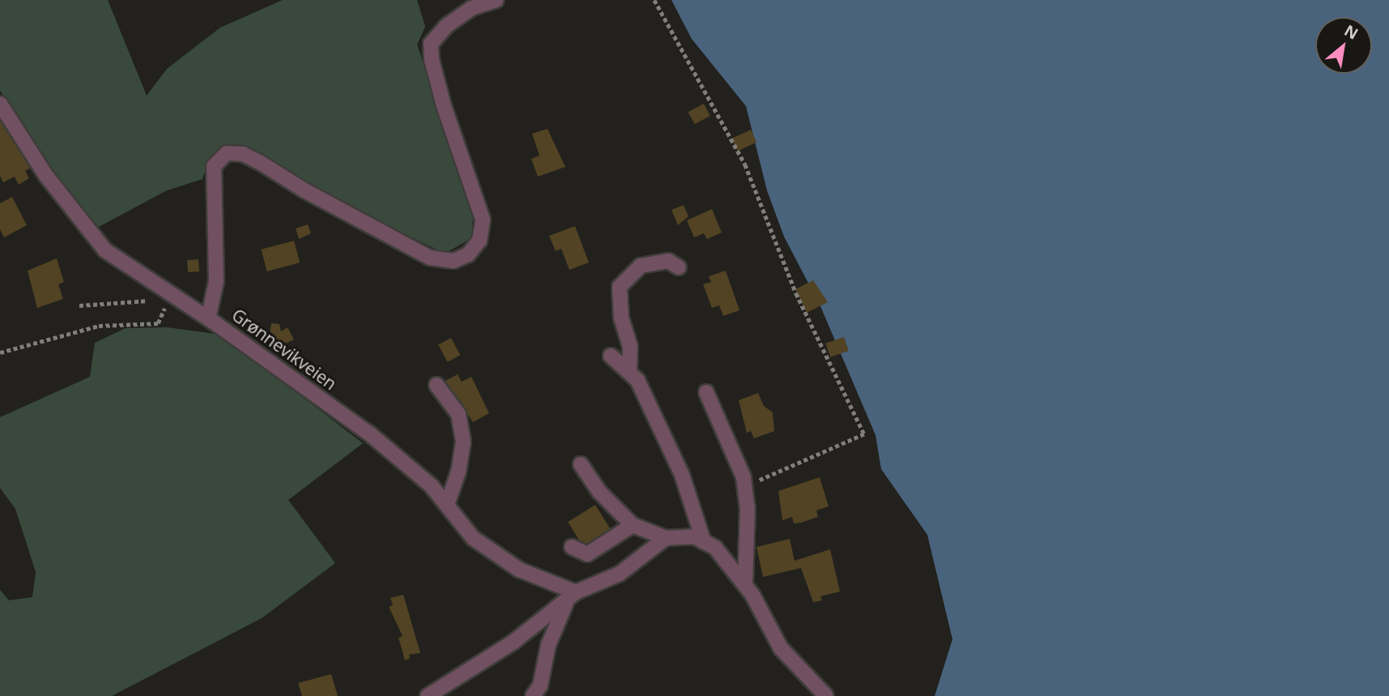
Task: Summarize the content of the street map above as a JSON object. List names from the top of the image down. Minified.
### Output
{"streets":{"street":["Grønnevikveien"]},"north":"top right"}
